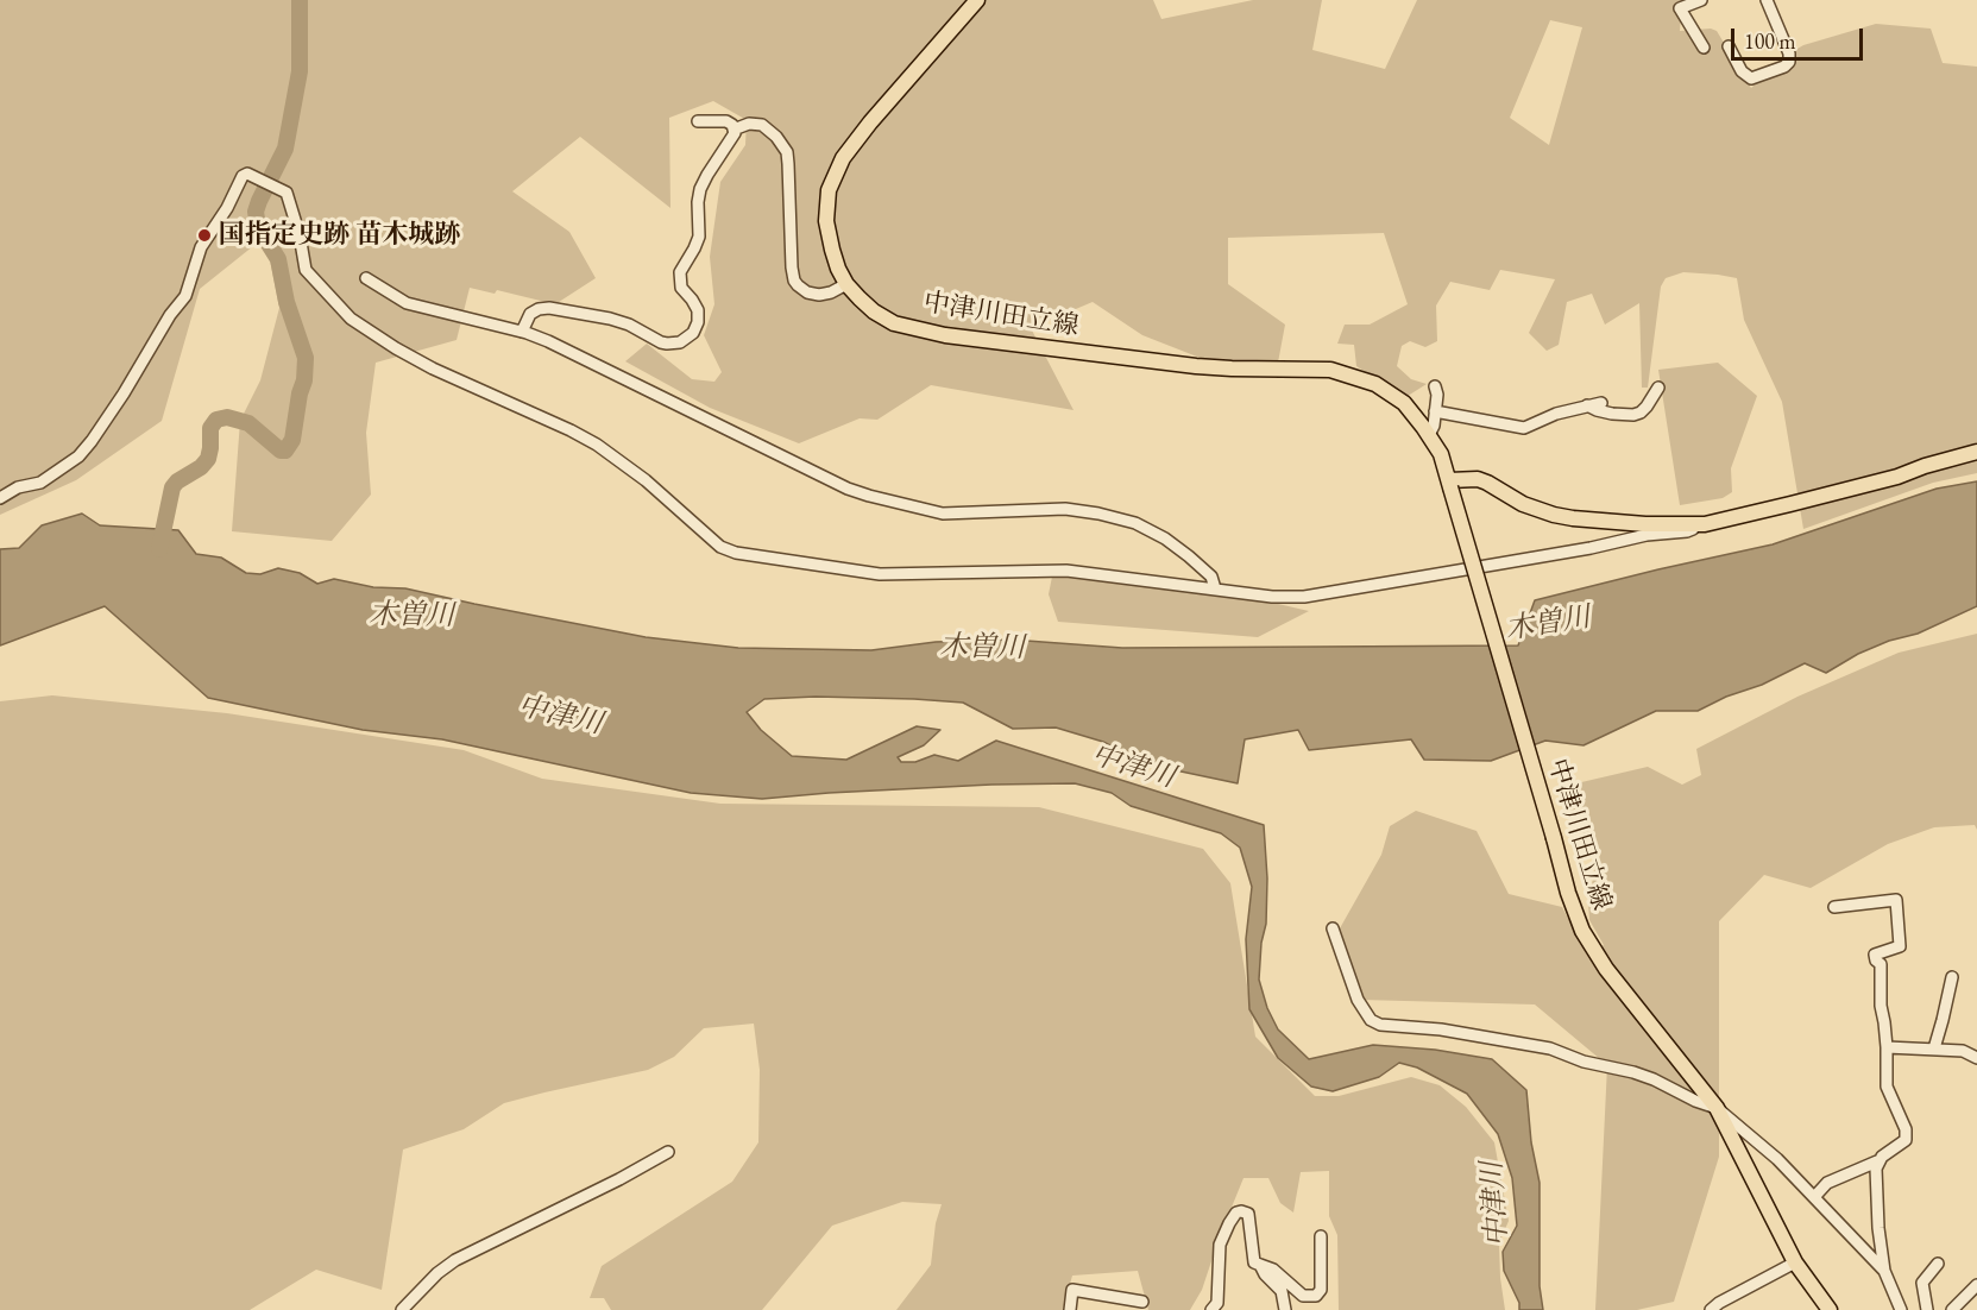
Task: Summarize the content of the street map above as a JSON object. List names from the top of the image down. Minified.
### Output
{"streets":{"main road":["中津川田立線"]},"water":["木曽川","中津川"],"places":["国指定史跡 苗木城跡"],"scale_bar":"100 m"}
